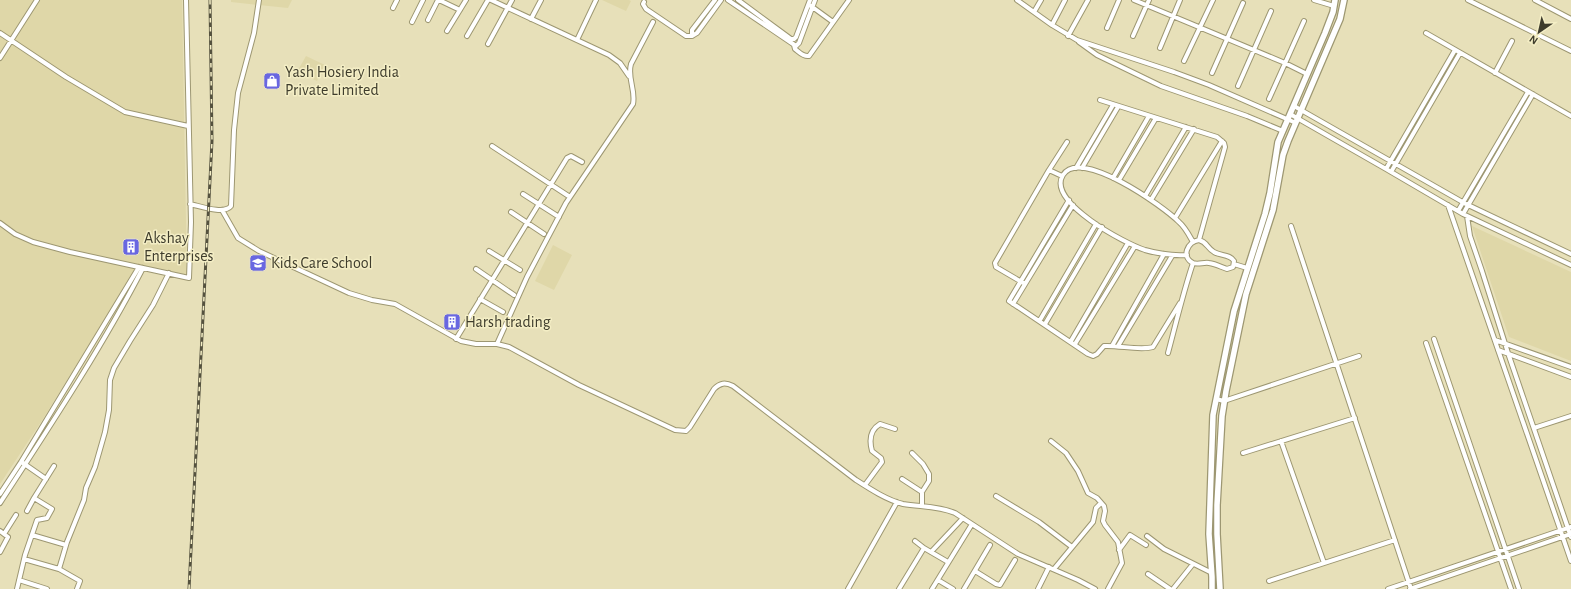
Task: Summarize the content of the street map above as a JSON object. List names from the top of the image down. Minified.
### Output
{"places":{"shop":["Yash Hosiery India Private Limited"],"building":["Akshay Enterprises","Harsh trading"],"school or university":["Kids Care School"]},"north":"bottom left"}
